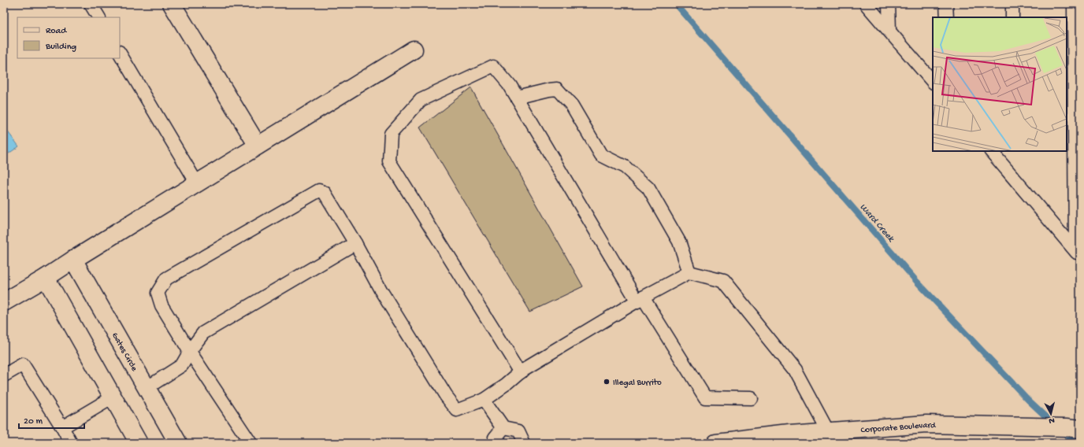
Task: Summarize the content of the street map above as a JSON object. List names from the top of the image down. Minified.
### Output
{"streets":{"street":["Gates Circle","Corporate Boulevard"]},"water":["Ward Creek"],"places":["Illegal Burrito"],"legend":["Road","Building"],"scale_bar":"20 m","north":"bottom"}
